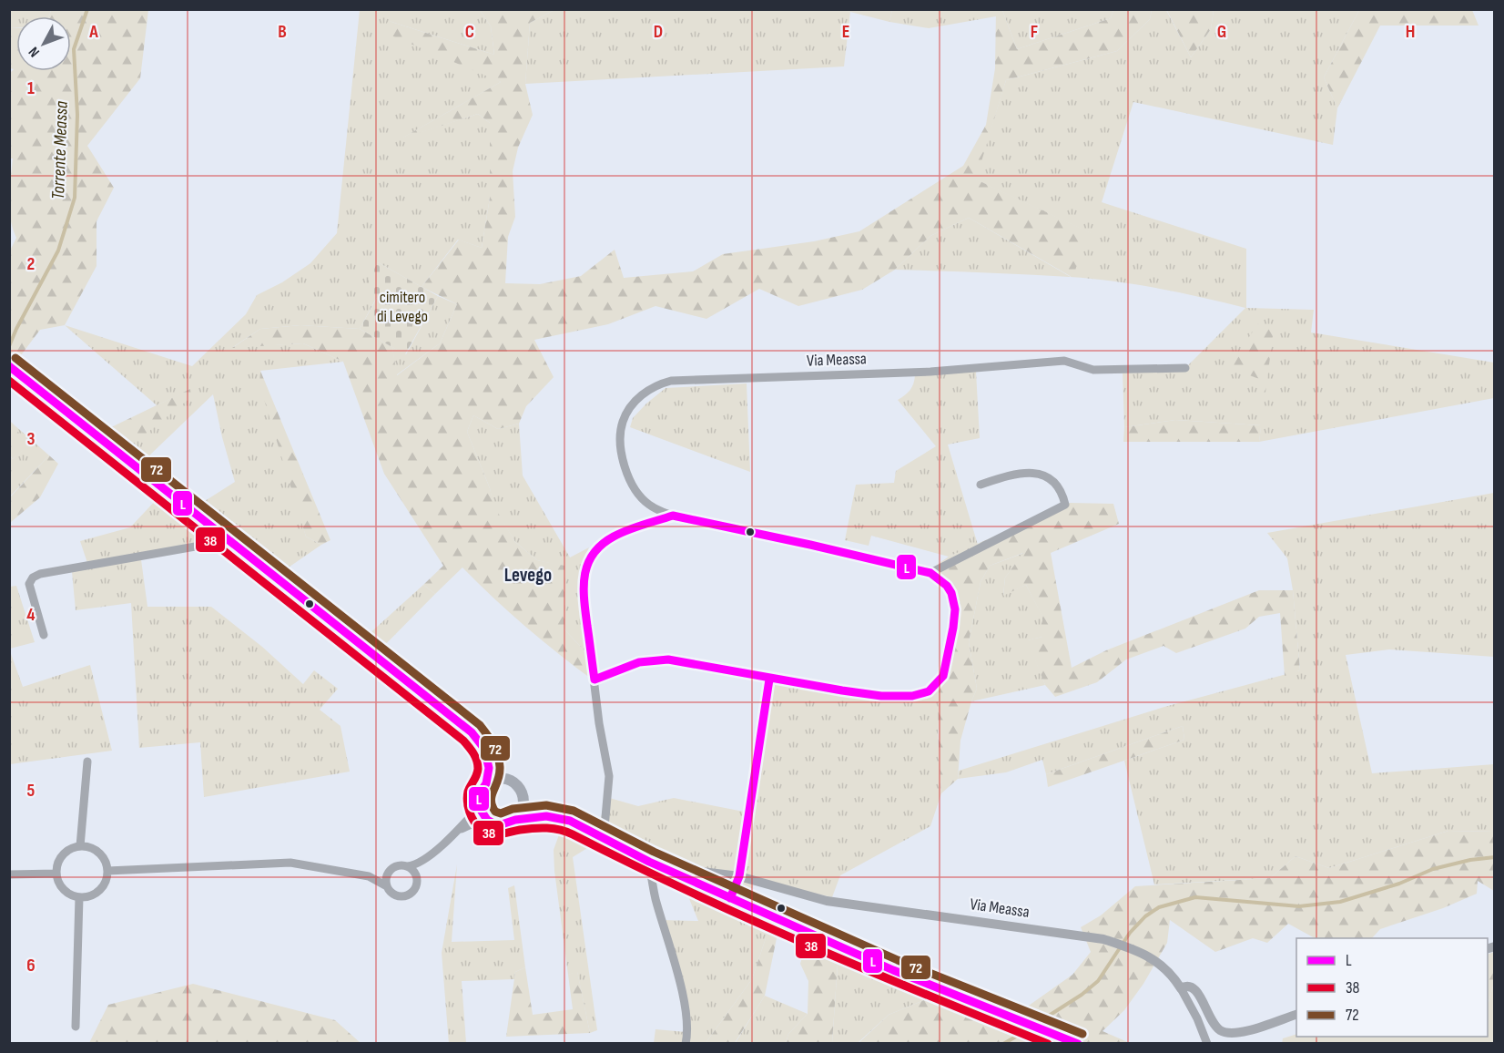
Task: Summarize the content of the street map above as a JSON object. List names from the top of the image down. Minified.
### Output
{"streets":{"street":["Via Meassa"]},"districts":["Levego"],"water":["Torrente Meassa"],"parks":["cimitero di Levego"],"lines":["transit line 72","transit line L","transit line 38"],"legend":["L","38","72"],"north":"bottom left","grid":{"columns":["A","B","C","D","E","F","G","H"],"rows":["1","2","3","4","5","6"]}}
